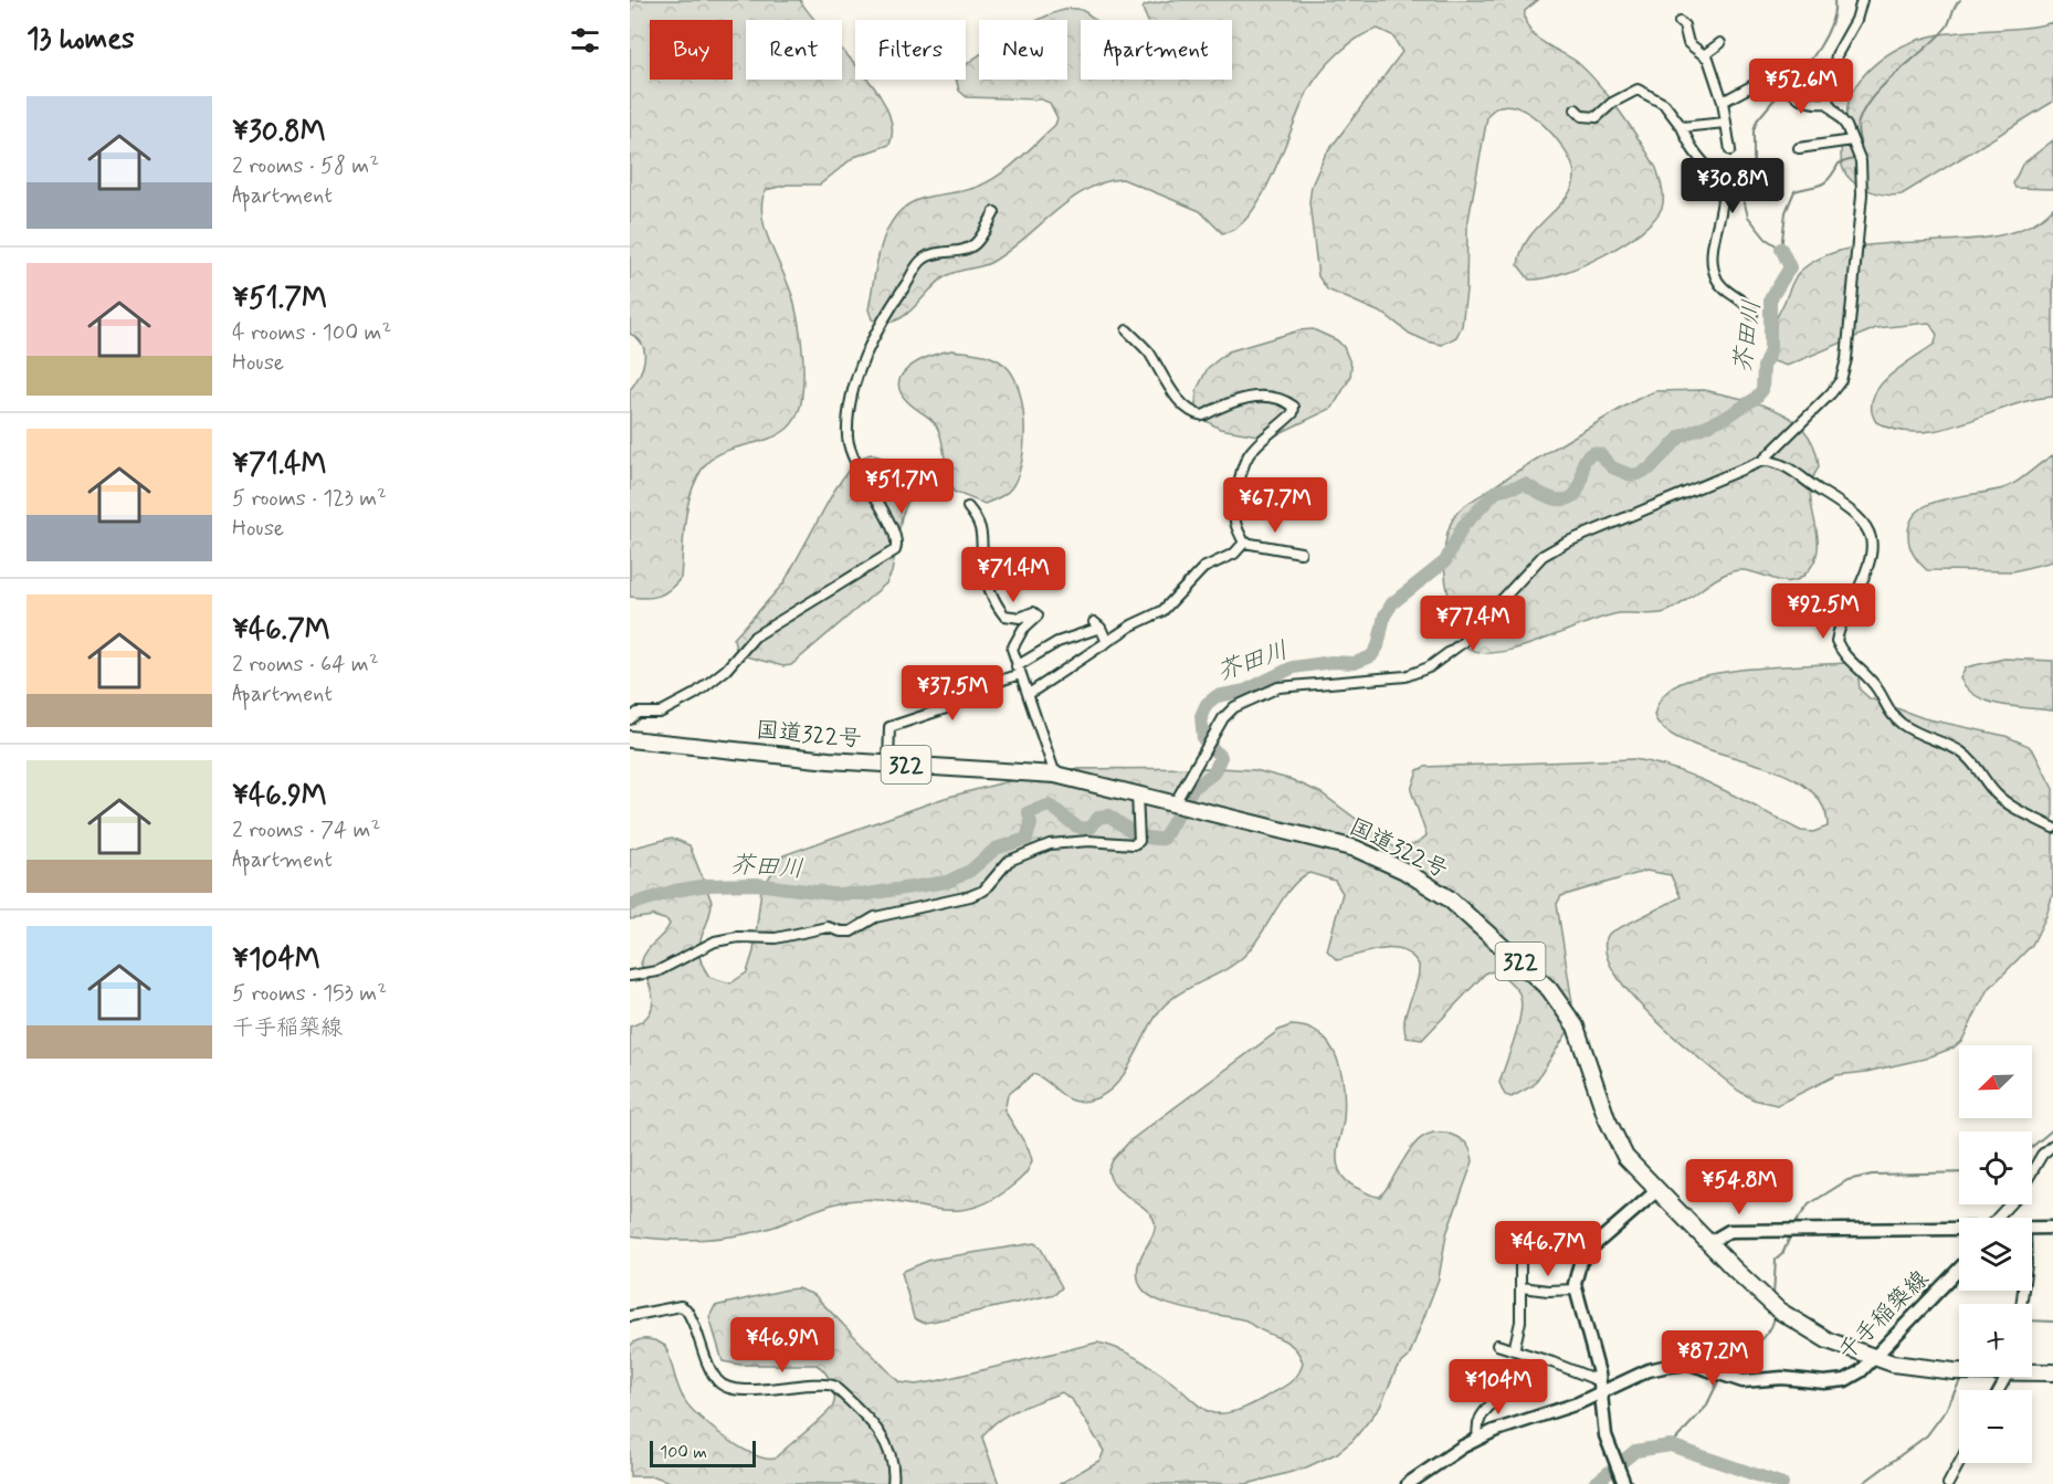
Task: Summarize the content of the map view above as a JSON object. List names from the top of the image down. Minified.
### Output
{"streets":{"highway":["国道322号","322"],"main road":["千手稲築線"]},"crossings":[["国道322号","千手稲築線"]],"water":["芥田川"],"scale_bar":"100 m","north":"bottom left","page":{"heading":"13 homes","chip":["Buy","Rent","Filters","New","Apartment"],"price":["¥52.6M","¥30.8M","¥51.7M","¥67.7M","¥71.4M","¥92.5M","¥77.4M","¥37.5M","¥54.8M","¥46.7M","¥46.9M","¥87.2M","¥104M"],"list":[{"name":"¥30.8M","note":"2 rooms · 58 m² · Apartment"},{"name":"¥51.7M","note":"4 rooms · 100 m² · House"},{"name":"¥71.4M","note":"5 rooms · 123 m² · House"},{"name":"¥46.7M","note":"2 rooms · 64 m² · Apartment"},{"name":"¥46.9M","note":"2 rooms · 74 m² · Apartment"},{"name":"¥104M","note":"5 rooms · 153 m² · 千手稲築線"}],"map_buttons":["+","−"],"scale":"100 m"}}
